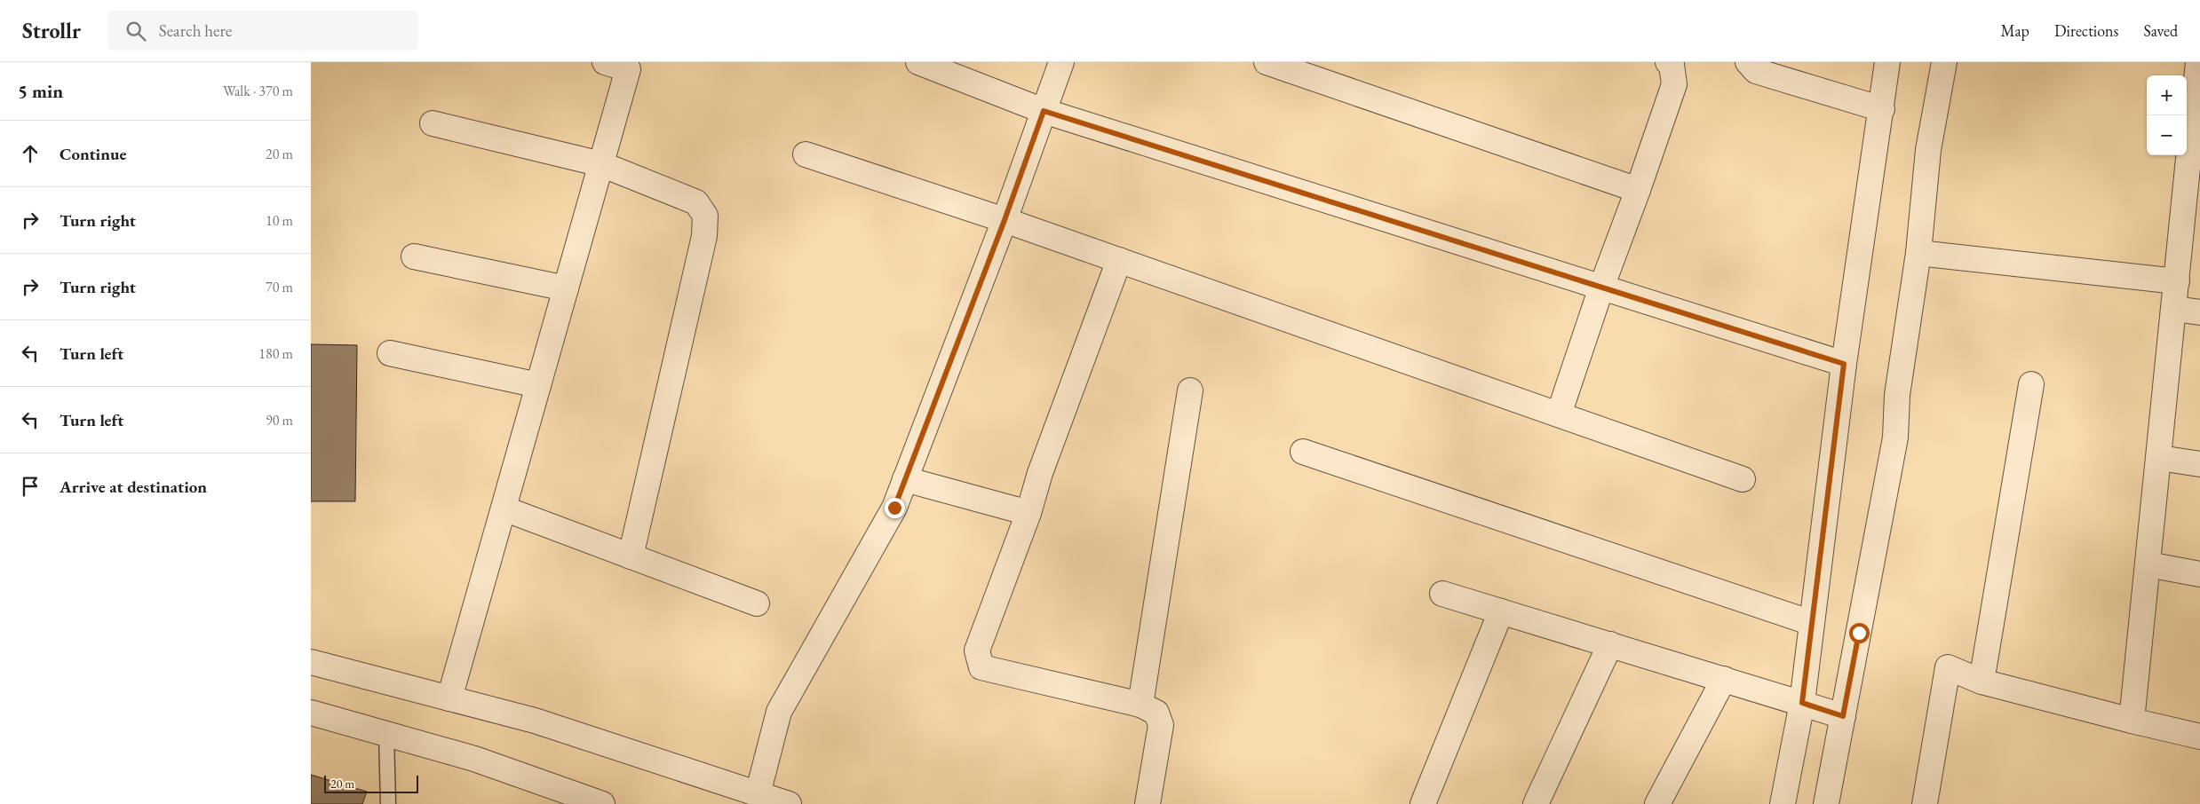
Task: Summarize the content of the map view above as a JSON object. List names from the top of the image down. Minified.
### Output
{"scale_bar":"20 m","page":{"header":"Strollr","search":"Search here","nav":["Map","Directions","Saved"],"heading":["5 min","Walk · 370 m"],"map_buttons":["+","−"],"list":[["Continue","20 m"],["Turn right","10 m"],["Turn right","70 m"],["Turn left","180 m"],["Turn left","90 m"],"Arrive at destination"],"scale":"20 m"}}
